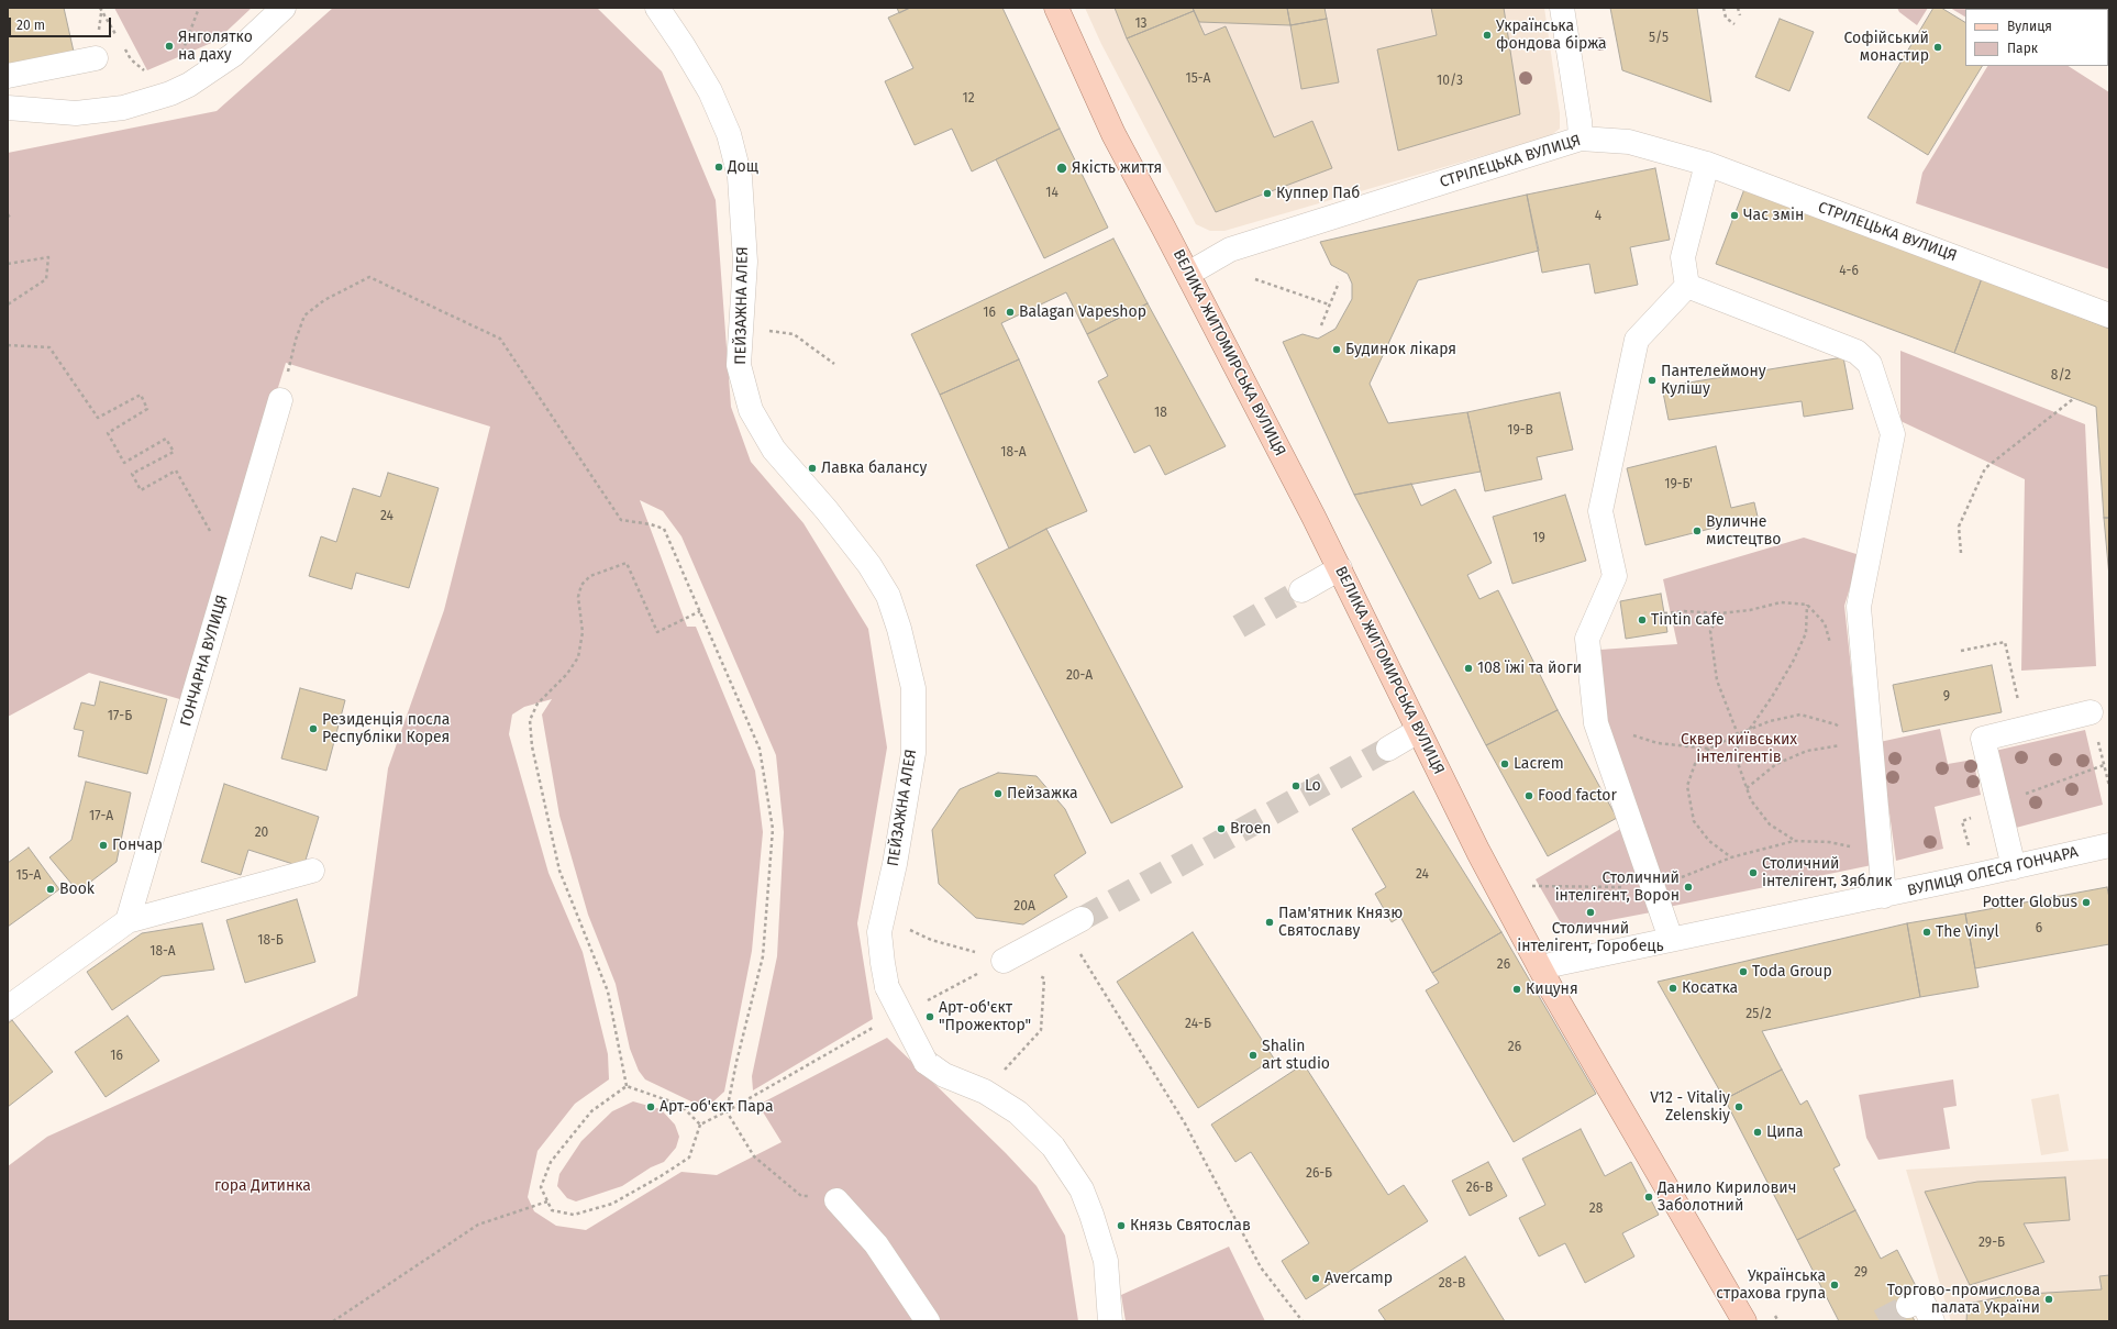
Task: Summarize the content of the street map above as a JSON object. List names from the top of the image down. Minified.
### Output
{"streets":{"main road":["ВЕЛИКА ЖИТОМИРСЬКА ВУЛИЦЯ"],"street":["СТРІЛЕЦЬКА ВУЛИЦЯ","ПЕЙЗАЖНА АЛЕЯ","ГОНЧАРНА ВУЛИЦЯ","ВУЛИЦЯ ОЛЕСЯ ГОНЧАРА"]},"crossings":[["СТРІЛЕЦЬКА ВУЛИЦЯ","ВЕЛИКА ЖИТОМИРСЬКА ВУЛИЦЯ"],["ВЕЛИКА ЖИТОМИРСЬКА ВУЛИЦЯ","ВУЛИЦЯ ОЛЕСЯ ГОНЧАРА"]],"parks":["Сквер київських інтелігентів","гора Дитинка"],"places":["Українська фондова біржа","Янголятко на даху","Софійський монастир","Дощ","Якість життя","Куппер Паб","Час змін","Balagan Vapeshop","Будинок лікаря","Пантелеймону Кулішу","Лавка балансу","Вуличне мистецтво","Tintin cafe","108 їжі та йоги","Резиденція посла Республіки Корея","Lacrem","Lo","Пейзажка","Food factor","Broen","Гончар","Столичний інтелігент, Зяблик","Столичний інтелігент, Ворон","Book","Potter Globus","Столичний інтелігент, Горобець","Пам'ятник Князю Святославу","The Vinyl","Toda Group","Косатка","Кицуня","Арт-об'єкт \"Прожектор\"","Shalin art studio","Арт-об'єкт Пара","V12 - Vitaliy Zelenskiy","Ципа","Данило Кирилович Заболотний","Князь Святослав","Avercamp","Українська страхова група","Торгово-промислова палата України"],"house_numbers":["13","5/5","15-А","10/3","12","14","4","4-6","16","8/2","18","19-В","18-А","19-Б'","24","19","20-А","9","17-Б","17-А","20","24","15-А","20А","6","18-Б","18-А","26","25/2","24-Б","26","16","26-Б","26-В","28","29-Б","29","28-В"],"legend":["Вулиця","Парк"],"scale_bar":"20 m"}
